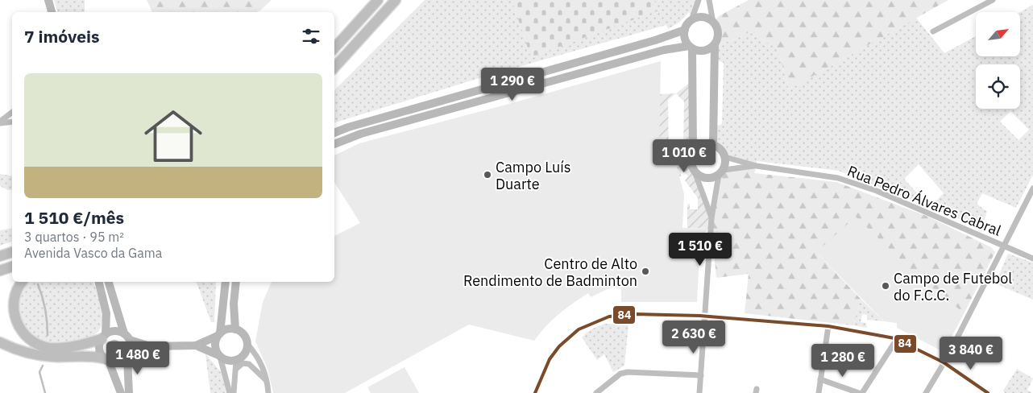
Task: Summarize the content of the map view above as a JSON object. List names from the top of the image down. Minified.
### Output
{"streets":{"street":["Rua Pedro Álvares Cabral"]},"places":["Campo Luís Duarte","Centro de Alto Rendimento de Badminton","Campo de Futebol do F.C.C."],"lines":["transit line 84"],"north":"top right","page":{"heading":"7 imóveis","list":[{"name":"1 510 €/mês","note":"3 quartos · 95 m² · Avenida Vasco da Gama"}],"price":["1 290 €","1 010 €","1 510 €","2 630 €","3 840 €","1 480 €","1 280 €"]}}
